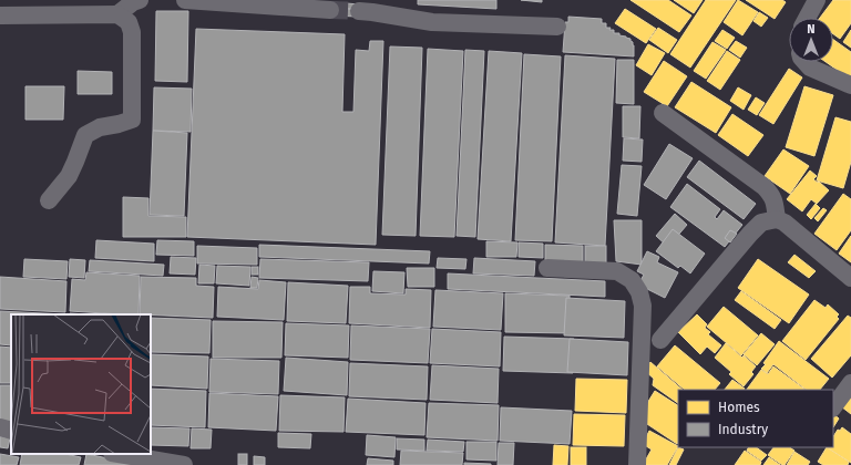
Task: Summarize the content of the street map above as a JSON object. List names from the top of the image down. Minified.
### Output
{"legend":["Homes","Industry"],"north":"top"}
